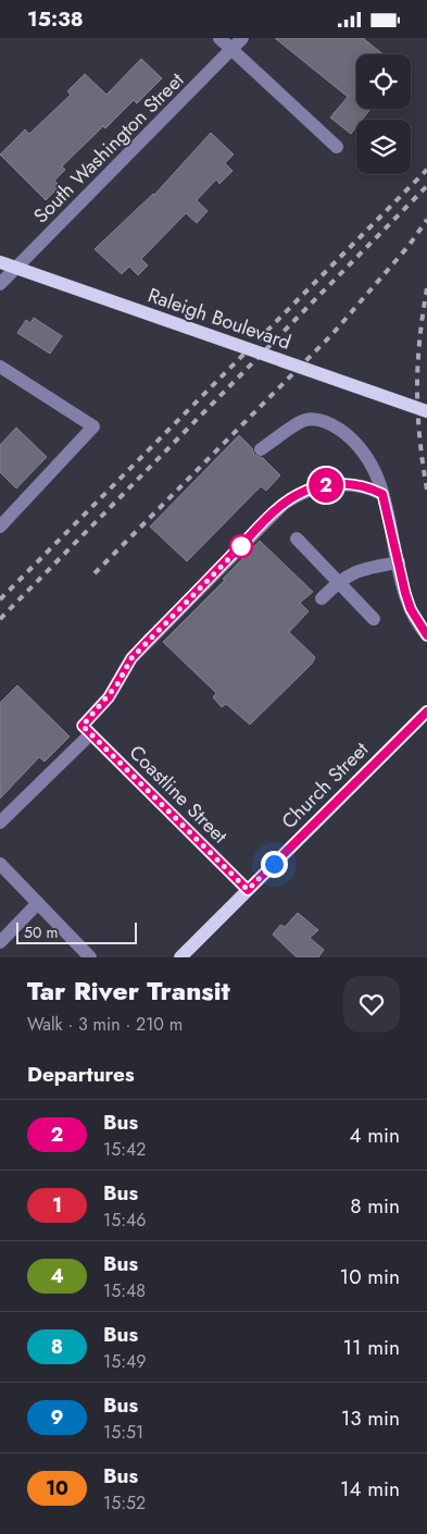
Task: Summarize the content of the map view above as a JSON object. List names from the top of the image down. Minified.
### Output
{"streets":{"main road":["Raleigh Boulevard","Church Street"],"street":["South Washington Street","Coastline Street"]},"crossings":[["Church Street","Coastline Street"]],"lines":["bus line 2"],"scale_bar":"50 m","page":{"status":"15:38","on_map":"2","scale":"50 m","heading":[["Tar River Transit","Walk · 3 min · 210 m"],"Departures"],"list":[{"mark":"2","name":"Bus","note":"15:42","value":"4 min"},{"mark":"1","name":"Bus","note":"15:46","value":"8 min"},{"mark":"4","name":"Bus","note":"15:48","value":"10 min"},{"mark":"8","name":"Bus","note":"15:49","value":"11 min"},{"mark":"9","name":"Bus","note":"15:51","value":"13 min"},{"mark":"10","name":"Bus","note":"15:52","value":"14 min"}]}}
